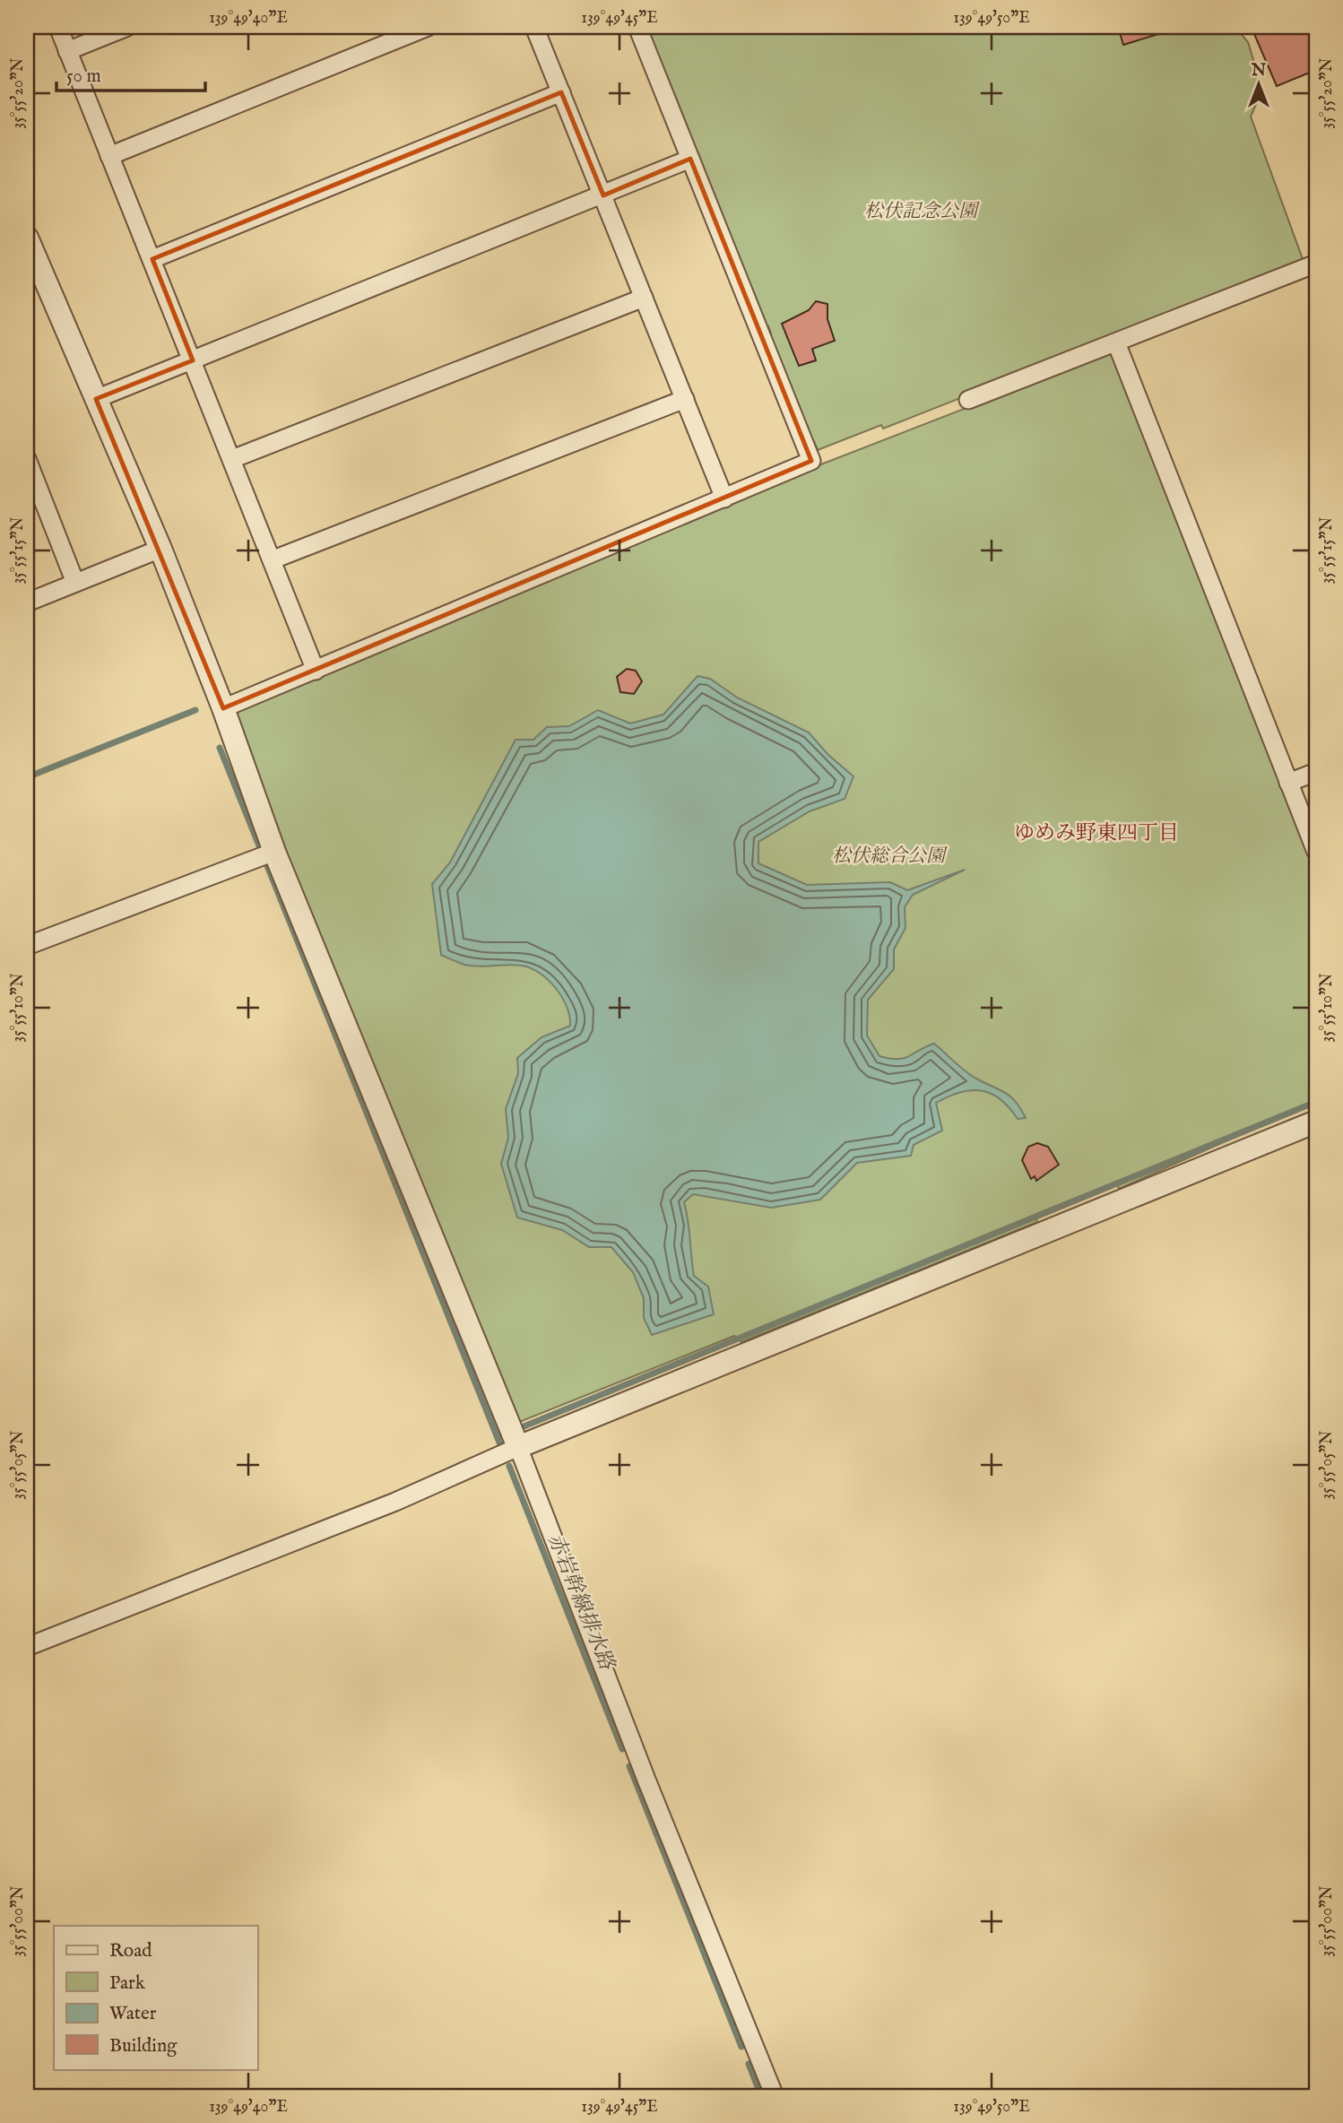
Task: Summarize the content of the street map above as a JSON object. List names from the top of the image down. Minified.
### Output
{"districts":["ゆめみ野東四丁目"],"water":["赤岩幹線排水路"],"parks":["松伏記念公園","松伏総合公園"],"legend":["Road","Park","Water","Building"],"scale_bar":"50 m","north":"top","coordinates":["139°49'40\"E","139°49'45\"E","139°49'50\"E","35°55'20\"N","35°55'15\"N","35°55'10\"N","35°55'05\"N","35°55'00\"N"]}
